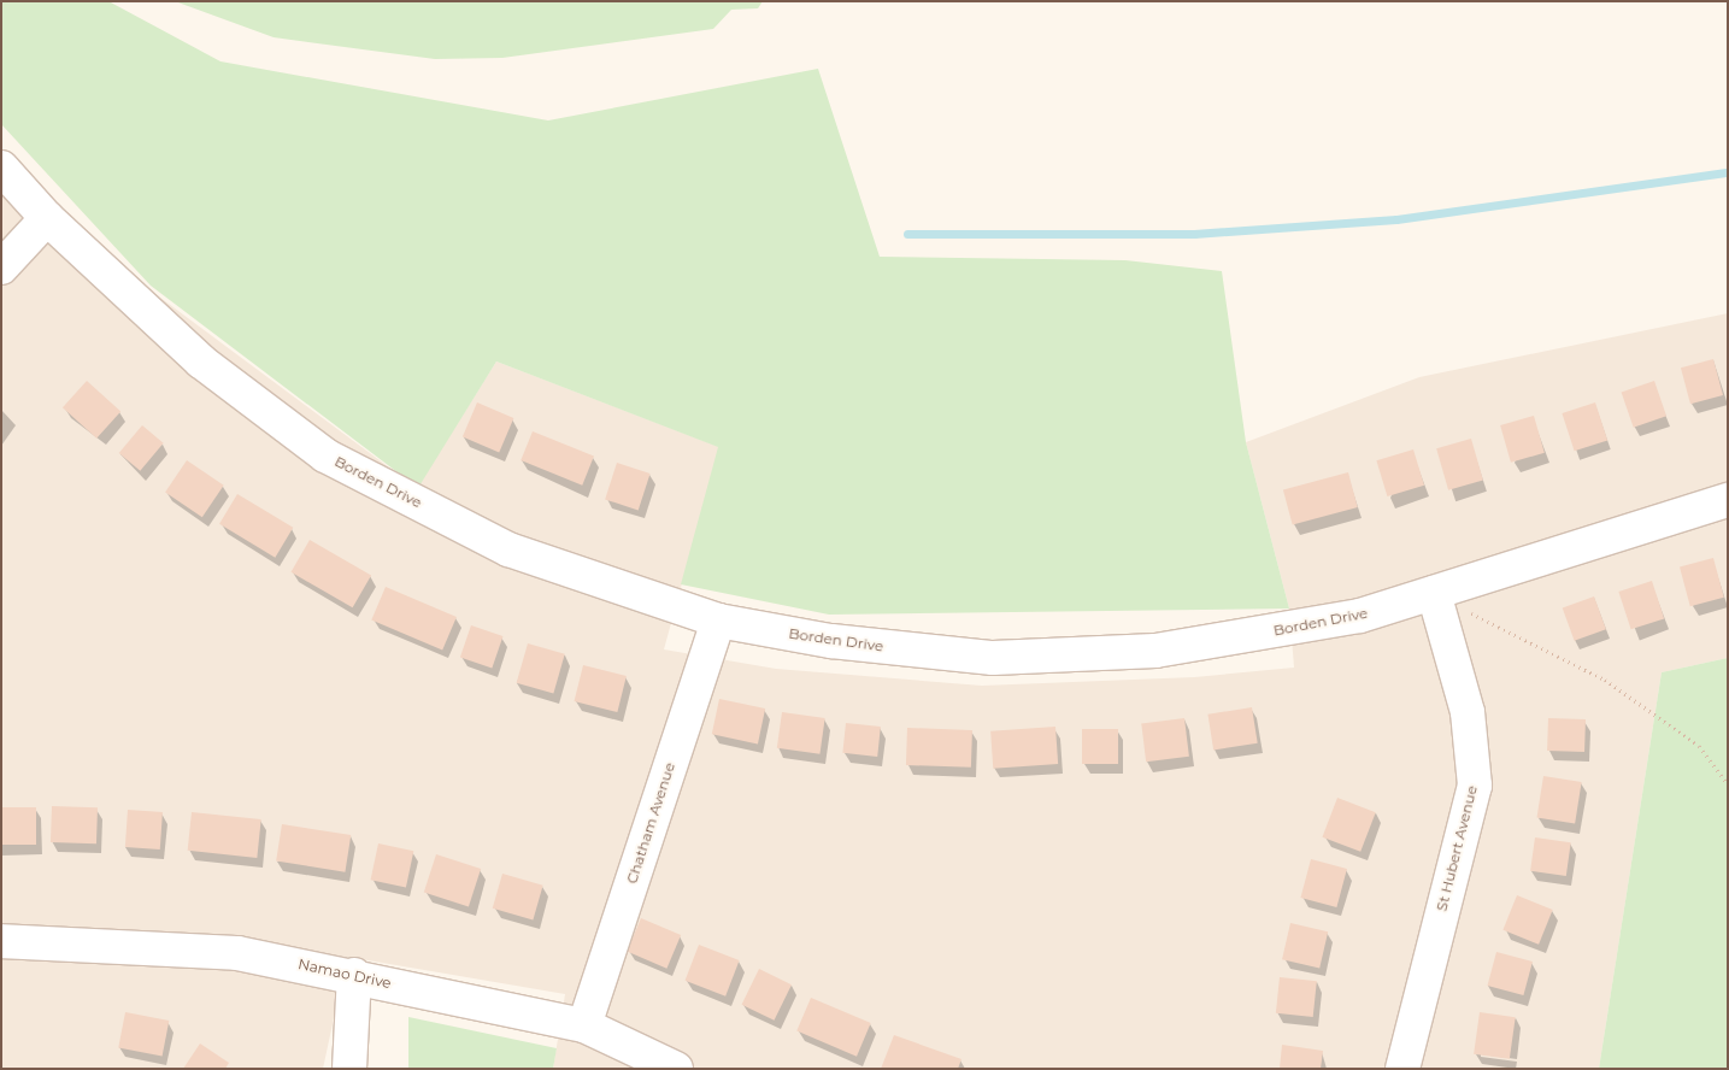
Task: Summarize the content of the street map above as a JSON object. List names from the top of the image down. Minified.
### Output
{"streets":{"street":["Borden Drive","Chatham Avenue","St Hubert Avenue","Namao Drive"]},"crossings":[["Borden Drive","Chatham Avenue"],["Borden Drive","St Hubert Avenue"],["Chatham Avenue","Namao Drive"]]}
